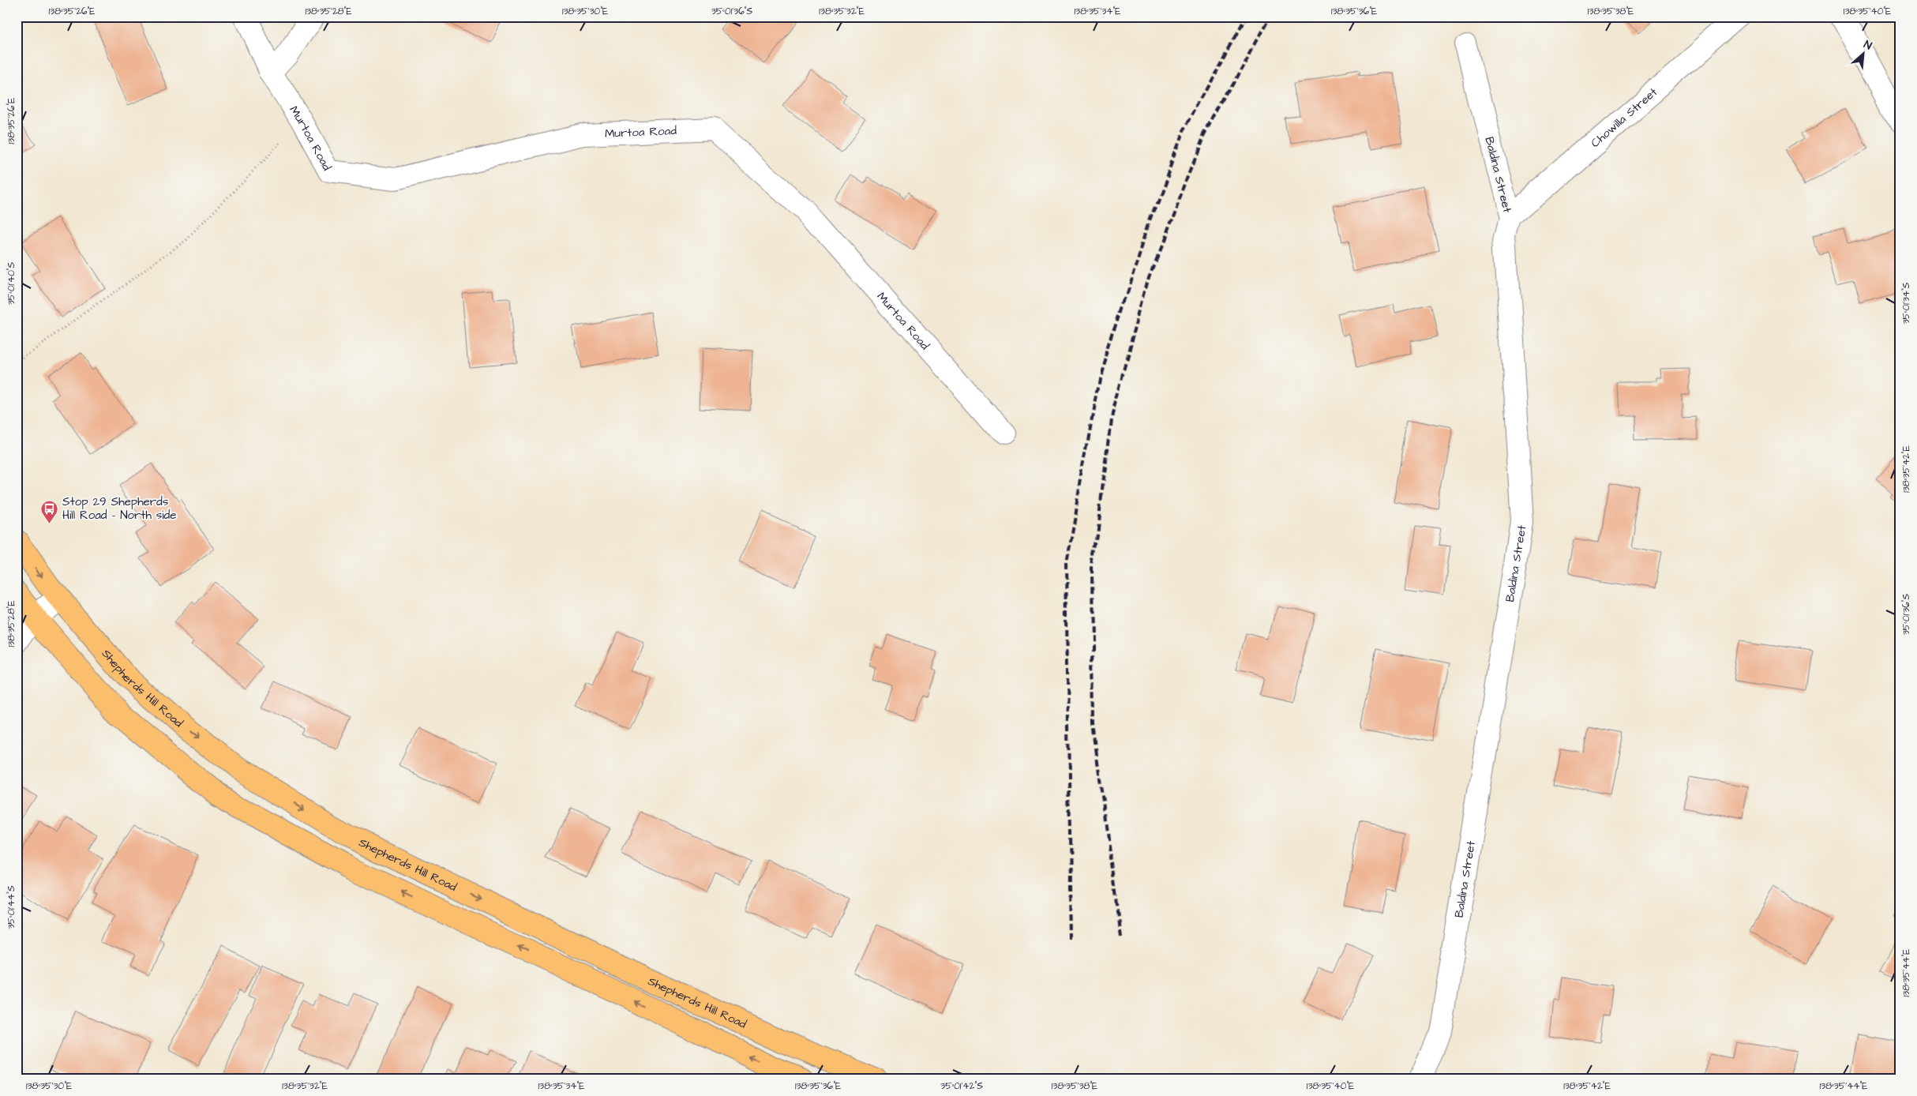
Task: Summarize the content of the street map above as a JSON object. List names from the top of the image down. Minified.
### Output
{"streets":{"main road":["Shepherds Hill Road"],"street":["Chowilla Street","Murtoa Road","Baldina Street"]},"crossings":[["Chowilla Street","Baldina Street"]],"places":{"bus stop":["Stop 29 Shepherds Hill Road - North side"]},"north":"top right","coordinates":["138°35'26\"E","138°35'28\"E","138°35'30\"E","35°01'36\"S","138°35'32\"E","138°35'34\"E","138°35'36\"E","138°35'38\"E","138°35'40\"E","35°01'40\"S","35°01'34\"S","138°35'42\"E","35°01'44\"S","138°35'44\"E","35°01'42\"S"]}
